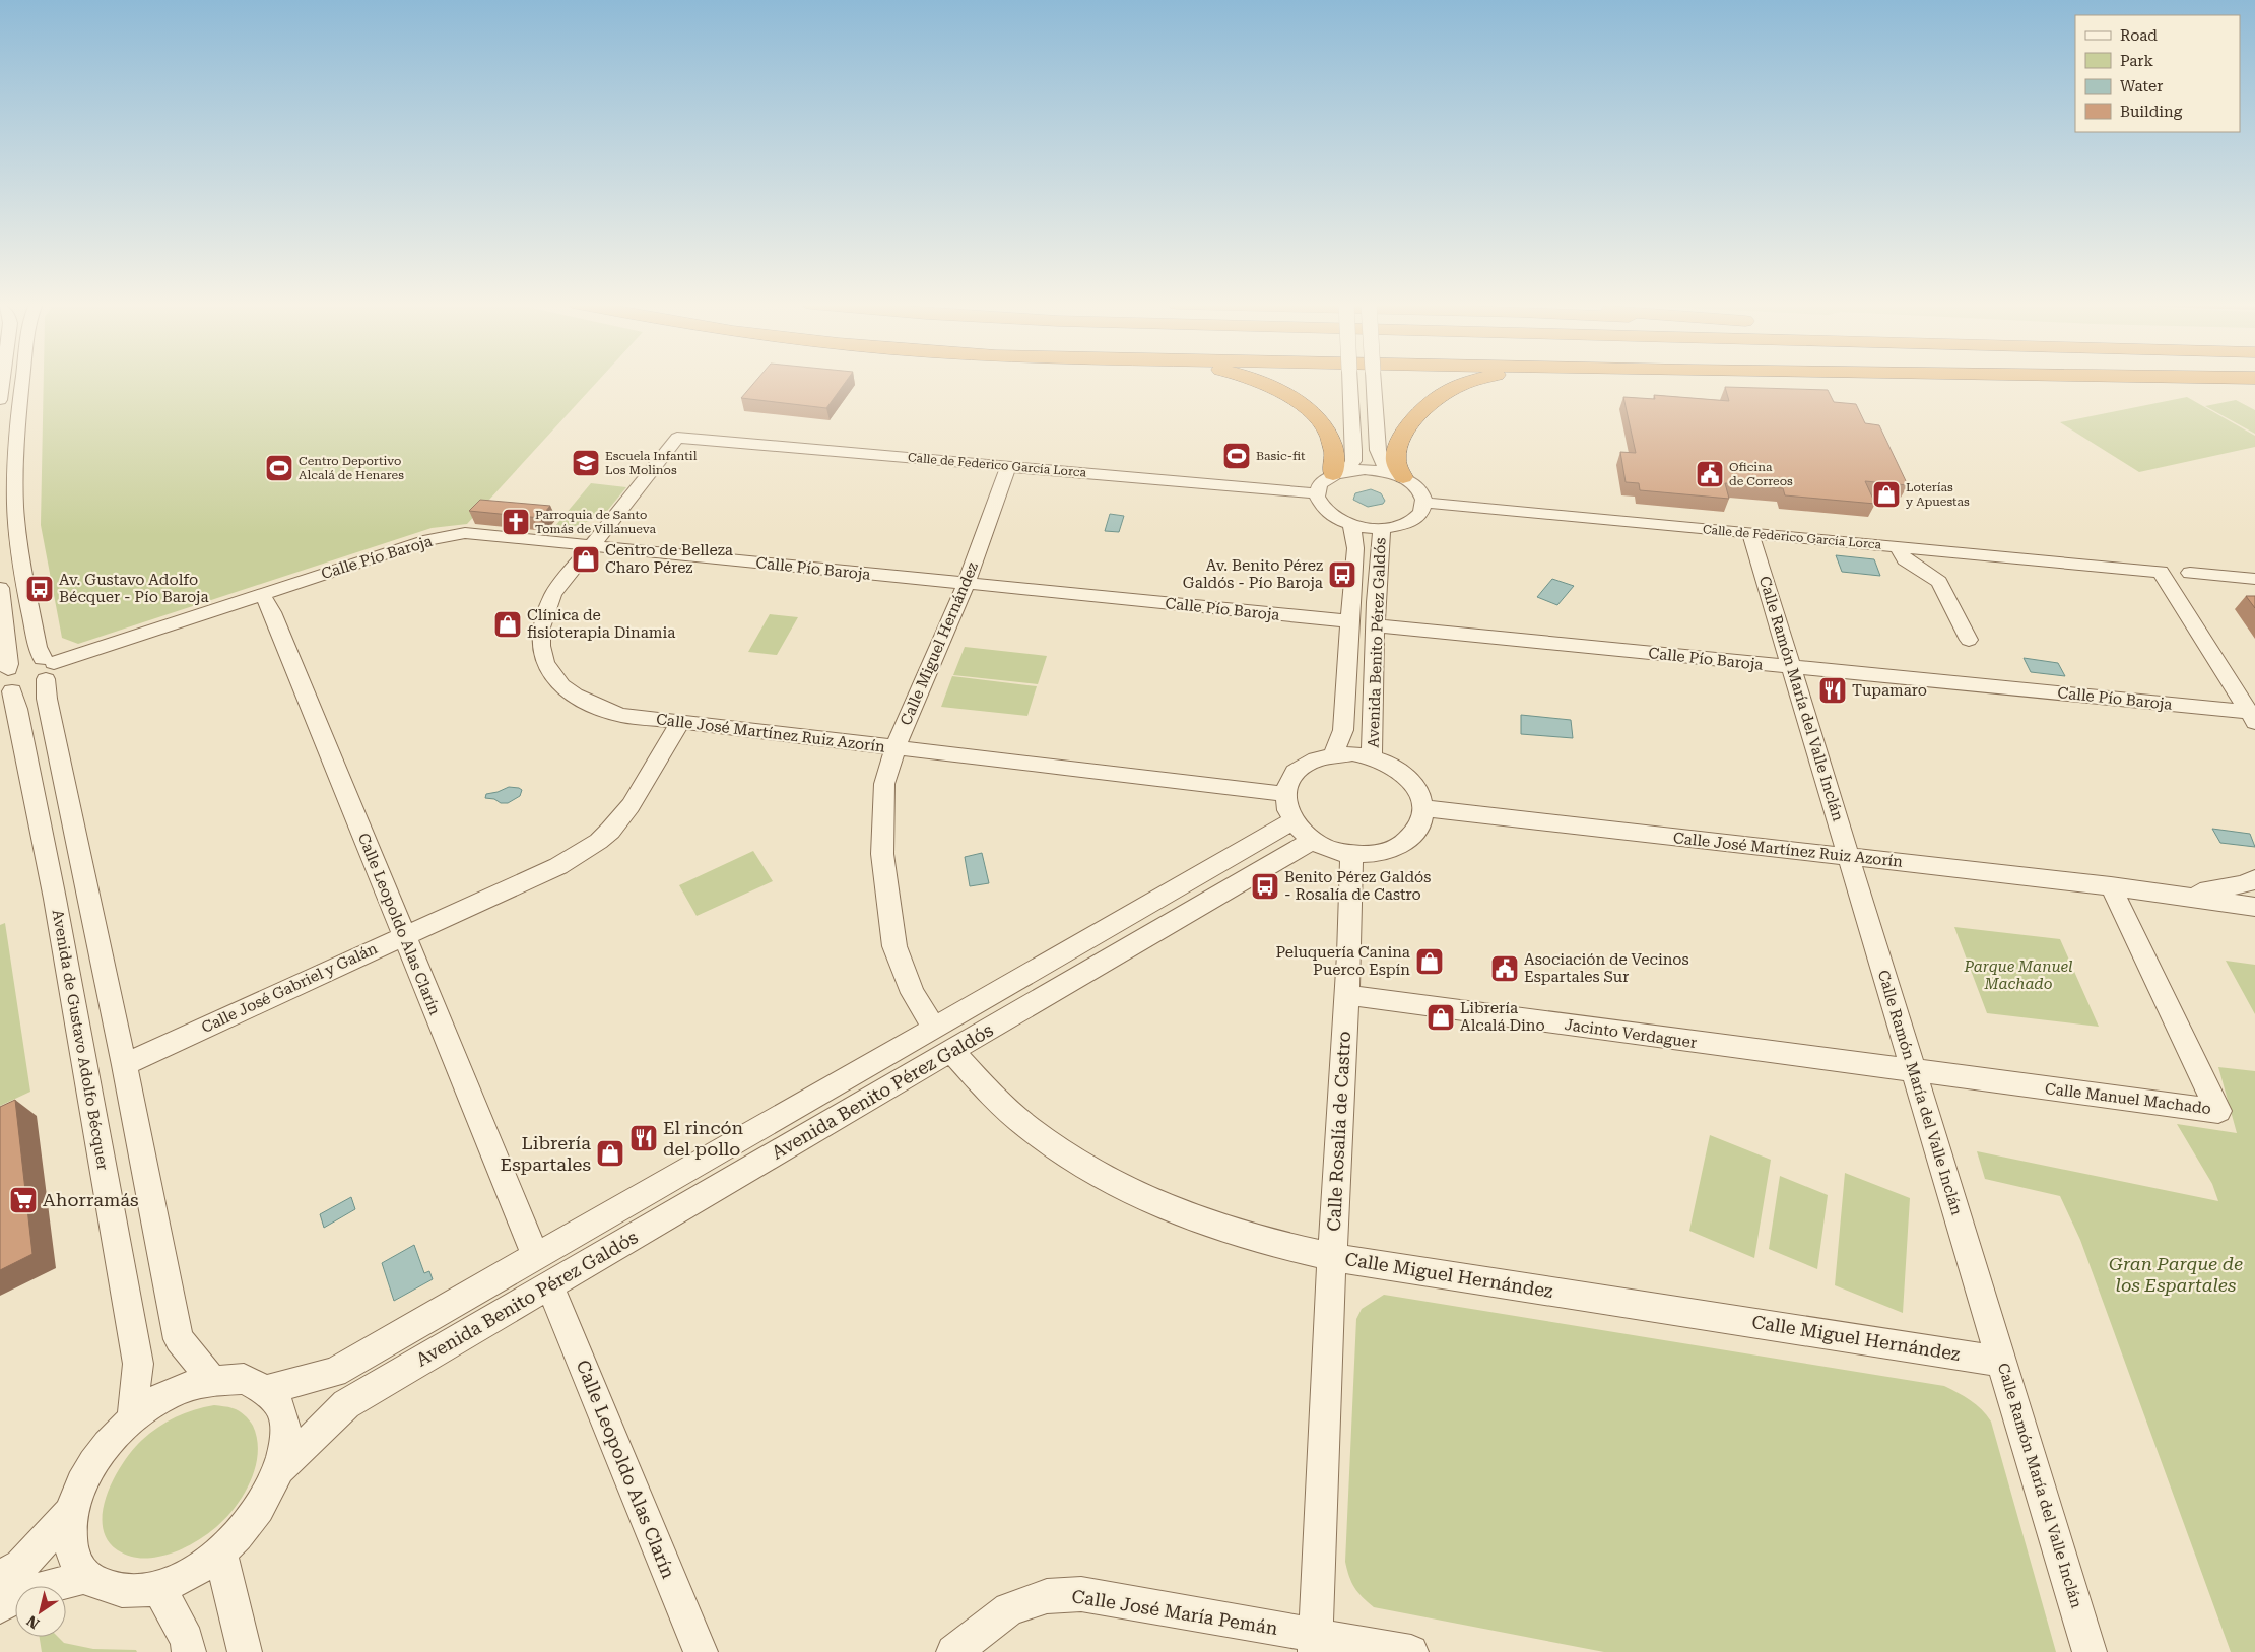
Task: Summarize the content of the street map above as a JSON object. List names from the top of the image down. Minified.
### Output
{"streets":{"street":["Calle de Federico García Lorca","Calle Pío Baroja","Avenida Benito Pérez Galdós","Calle Miguel Hernández","Calle Ramón María del Valle Inclán","Calle José Martínez Ruiz Azorín","Calle Leopoldo Alas Clarín","Calle José Gabriel y Galán","Jacinto Verdaguer","Avenida de Gustavo Adolfo Bécquer","Calle Manuel Machado","Calle Rosalía de Castro","Calle José María Pemán"]},"crossings":[["Calle de Federico García Lorca","Calle Pío Baroja"],["Calle de Federico García Lorca","Calle Miguel Hernández"],["Calle de Federico García Lorca","Calle Ramón María del Valle Inclán"],["Calle de Federico García Lorca","Calle José Martínez Ruiz Azorín"],["Calle Pío Baroja","Avenida Benito Pérez Galdós"],["Calle Pío Baroja","Calle Miguel Hernández"],["Calle Pío Baroja","Calle Ramón María del Valle Inclán"],["Calle Pío Baroja","Calle José Martínez Ruiz Azorín"],["Calle Pío Baroja","Calle Leopoldo Alas Clarín"],["Avenida Benito Pérez Galdós","Calle Miguel Hernández"],["Avenida Benito Pérez Galdós","Calle José Martínez Ruiz Azorín"],["Avenida Benito Pérez Galdós","Calle Leopoldo Alas Clarín"],["Avenida Benito Pérez Galdós","Calle Rosalía de Castro"],["Calle Miguel Hernández","Calle Ramón María del Valle Inclán"],["Calle Miguel Hernández","Calle José Martínez Ruiz Azorín"],["Calle Miguel Hernández","Calle Rosalía de Castro"],["Calle Ramón María del Valle Inclán","Calle José Martínez Ruiz Azorín"],["Calle Ramón María del Valle Inclán","Jacinto Verdaguer"],["Calle Ramón María del Valle Inclán","Calle Manuel Machado"],["Calle José Martínez Ruiz Azorín","Calle José Gabriel y Galán"],["Calle José Martínez Ruiz Azorín","Calle Manuel Machado"],["Calle José Martínez Ruiz Azorín","Calle Rosalía de Castro"],["Calle Leopoldo Alas Clarín","Calle José Gabriel y Galán"],["Jacinto Verdaguer","Calle Manuel Machado"],["Jacinto Verdaguer","Calle Rosalía de Castro"],["Calle Rosalía de Castro","Calle José María Pemán"]],"parks":["Parque Manuel Machado","Gran Parque de los Espartales"],"places":{"sports":["Basic-fit","Centro Deportivo Alcalá de Henares"],"school or university":["Escuela Infantil Los Molinos"],"public building":["Oficina de Correos","Asociación de Vecinos Espartales Sur"],"shop":["Loterías y Apuestas","Centro de Belleza Charo Pérez","Clínica de fisioterapia Dinamia","Peluquería Canina Puerco Espín","Librería Alcalá Dino","Librería Espartales"],"church":["Parroquia de Santo Tomás de Villanueva"],"bus stop":["Av. Benito Pérez Galdós - Pío Baroja","Av. Gustavo Adolfo Bécquer - Pío Baroja","Benito Pérez Galdós - Rosalía de Castro"],"restaurant":["Tupamaro","El rincón del pollo"],"supermarket":["Ahorramás"]},"legend":["Road","Park","Water","Building"],"north":"bottom left"}
